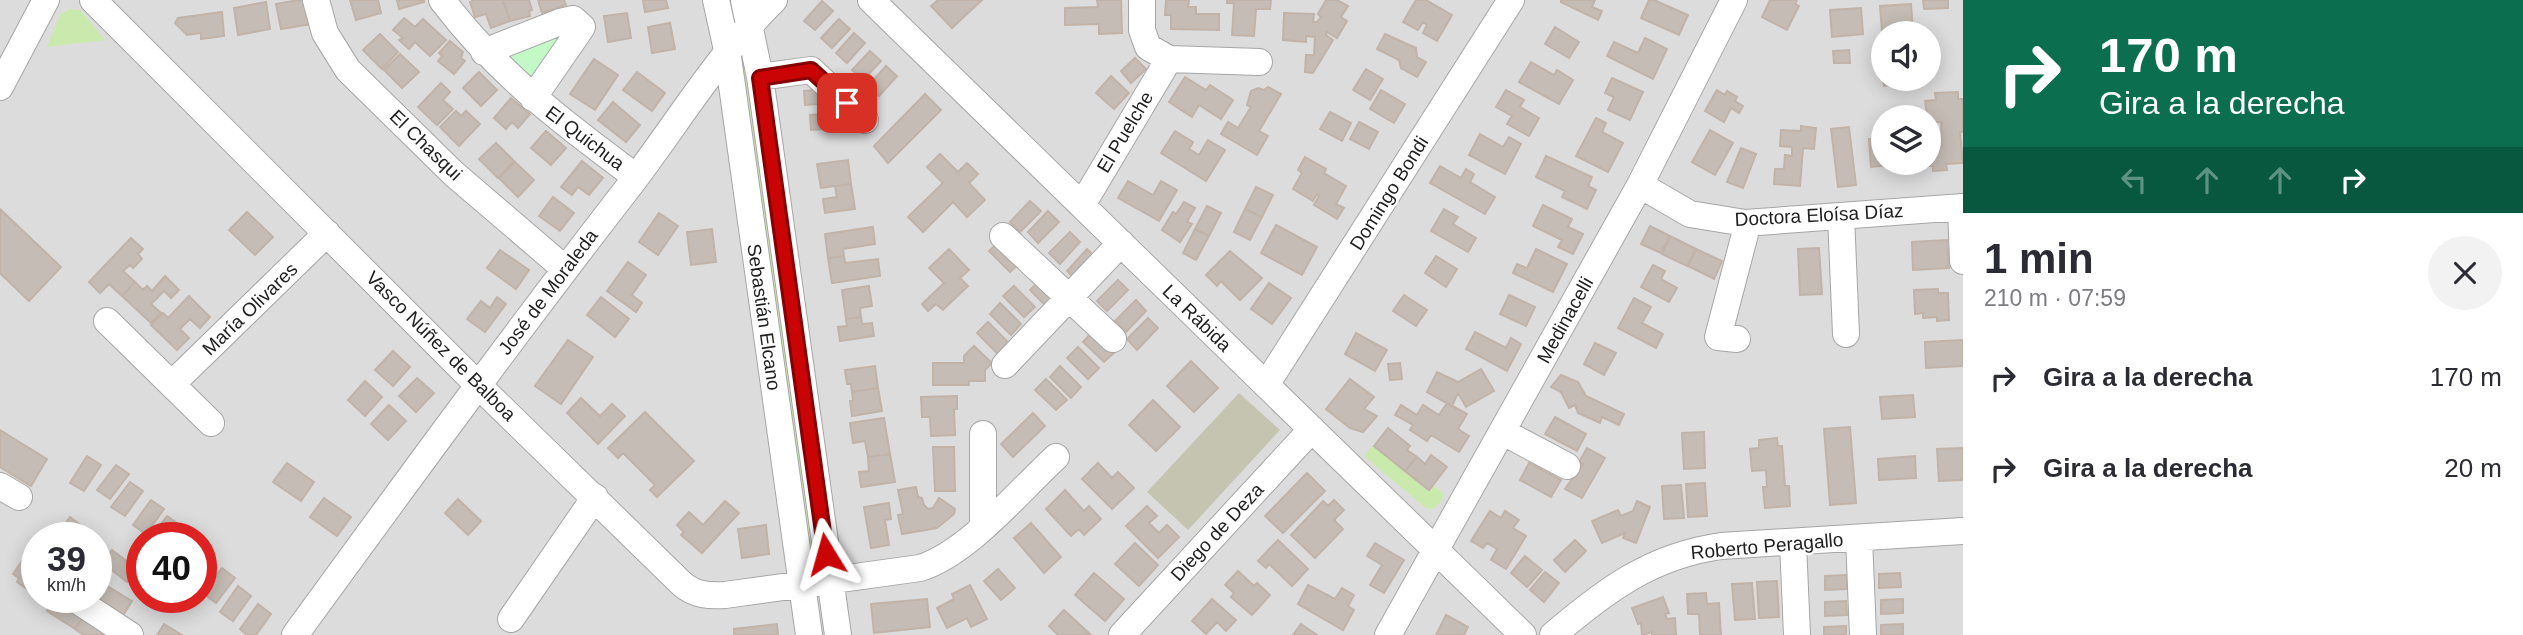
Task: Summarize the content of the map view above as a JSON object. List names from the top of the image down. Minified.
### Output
{"streets":{"street":["El Puelche","El Quichua","El Chasqui","Domingo Bondi","Doctora Eloísa Díaz","José de Moraleda","María Olivares","Sebastián Elcano","La Rábida","Medinacelli","Vasco Núñez de Balboa","Diego de Deza","Roberto Peragallo"]},"crossings":[["El Puelche","La Rábida"],["El Quichua","José de Moraleda"],["El Chasqui","José de Moraleda"],["Domingo Bondi","La Rábida"],["Doctora Eloísa Díaz","Medinacelli"],["José de Moraleda","Sebastián Elcano"],["José de Moraleda","Vasco Núñez de Balboa"],["María Olivares","Vasco Núñez de Balboa"],["Sebastián Elcano","Vasco Núñez de Balboa"],["La Rábida","Medinacelli"],["La Rábida","Diego de Deza"]],"page":{"turn":["170 m","Gira a la derecha"],"heading":["1 min","210 m · 07:59"],"list":[{"name":"Gira a la derecha","value":"170 m"},{"name":"Gira a la derecha","value":"20 m"}],"speed":"39 km/h","limit":"40"}}
